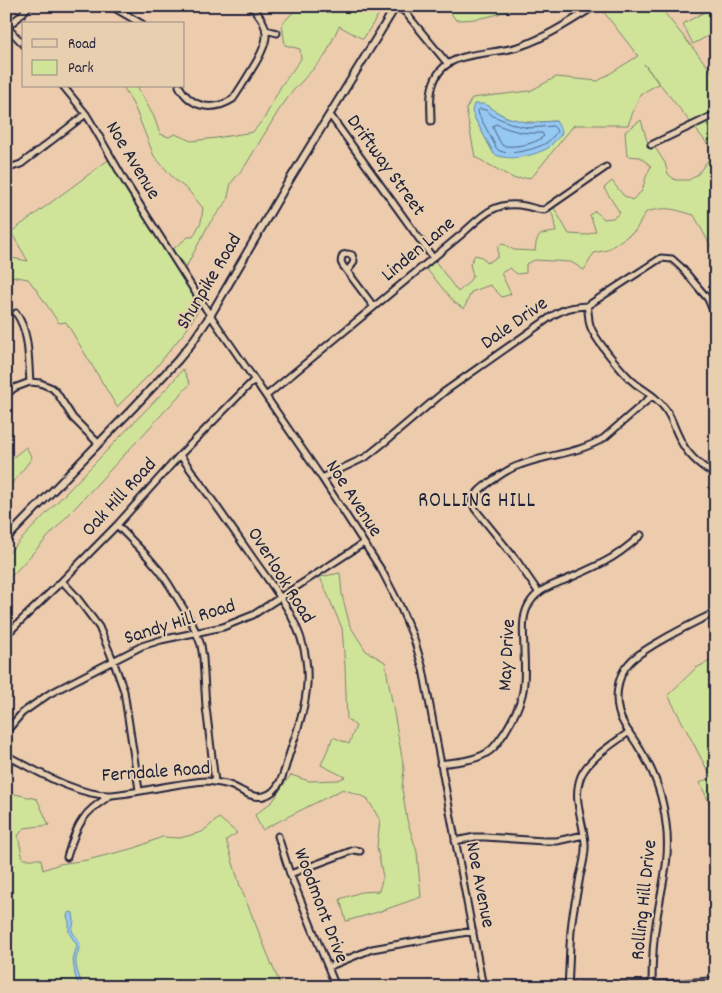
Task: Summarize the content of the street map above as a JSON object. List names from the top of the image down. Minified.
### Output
{"streets":{"main road":["Shunpike Road"],"street":["Noe Avenue","Driftway Street","Linden Lane","Dale Drive","Oak Hill Road","Overlook Road","Sandy Hill Road","May Drive","Ferndale Road","Rolling Hill Drive","Woodmont Drive"]},"crossings":[["Noe Avenue","Linden Lane"],["Noe Avenue","Shunpike Road"],["Noe Avenue","Dale Drive"],["Noe Avenue","Oak Hill Road"],["Noe Avenue","Sandy Hill Road"],["Noe Avenue","May Drive"],["Driftway Street","Linden Lane"],["Driftway Street","Shunpike Road"],["Oak Hill Road","Overlook Road"],["Overlook Road","Sandy Hill Road"],["Overlook Road","Ferndale Road"]],"districts":["ROLLING HILL"],"legend":["Road","Park"]}
